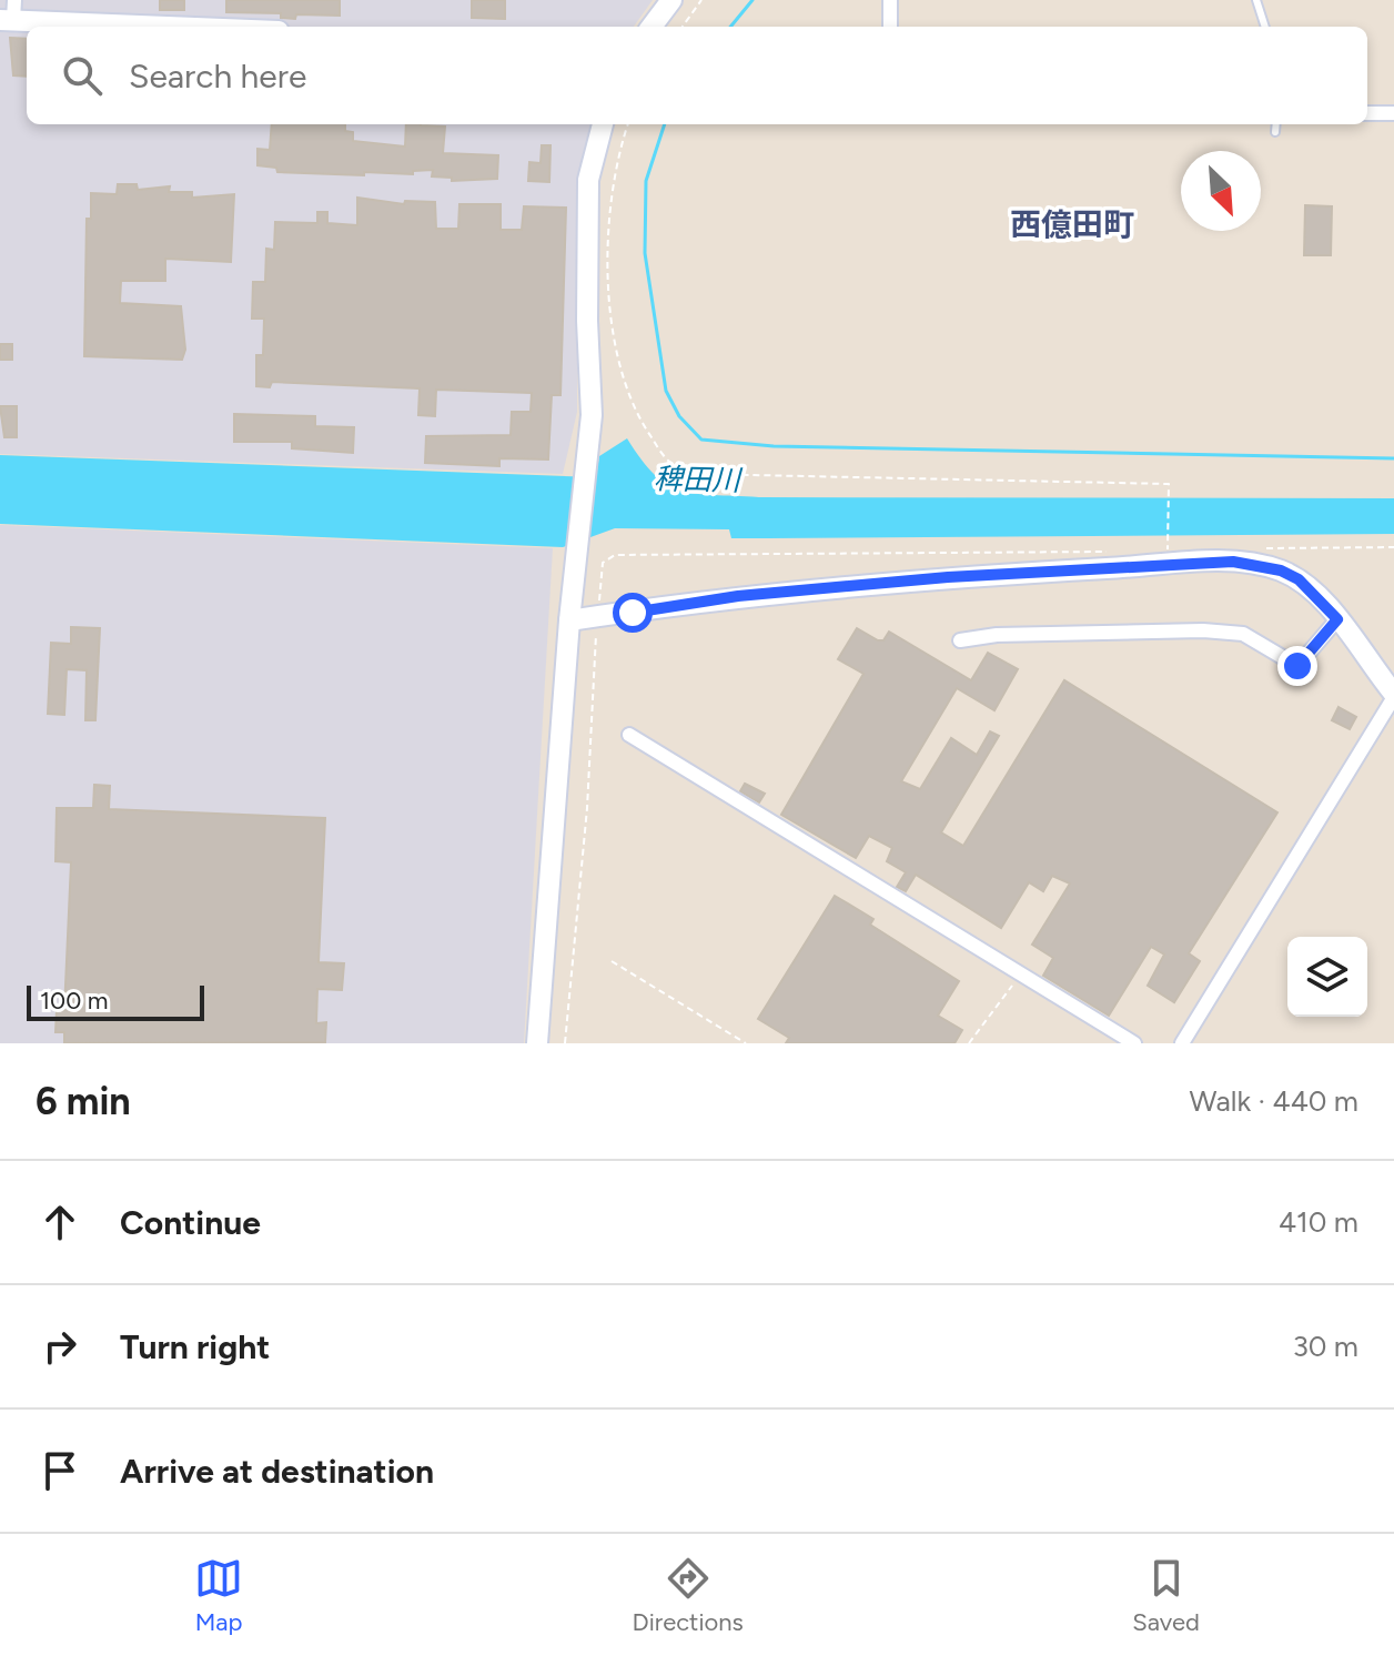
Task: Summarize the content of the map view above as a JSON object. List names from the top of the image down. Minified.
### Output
{"districts":["西億田町"],"water":["稗田川"],"scale_bar":"100 m","north":"bottom right","page":{"search":"Search here","scale":"100 m","heading":["6 min","Walk · 440 m"],"list":[["Continue","410 m"],["Turn right","30 m"],"Arrive at destination"],"nav":["Map","Directions","Saved"]}}
